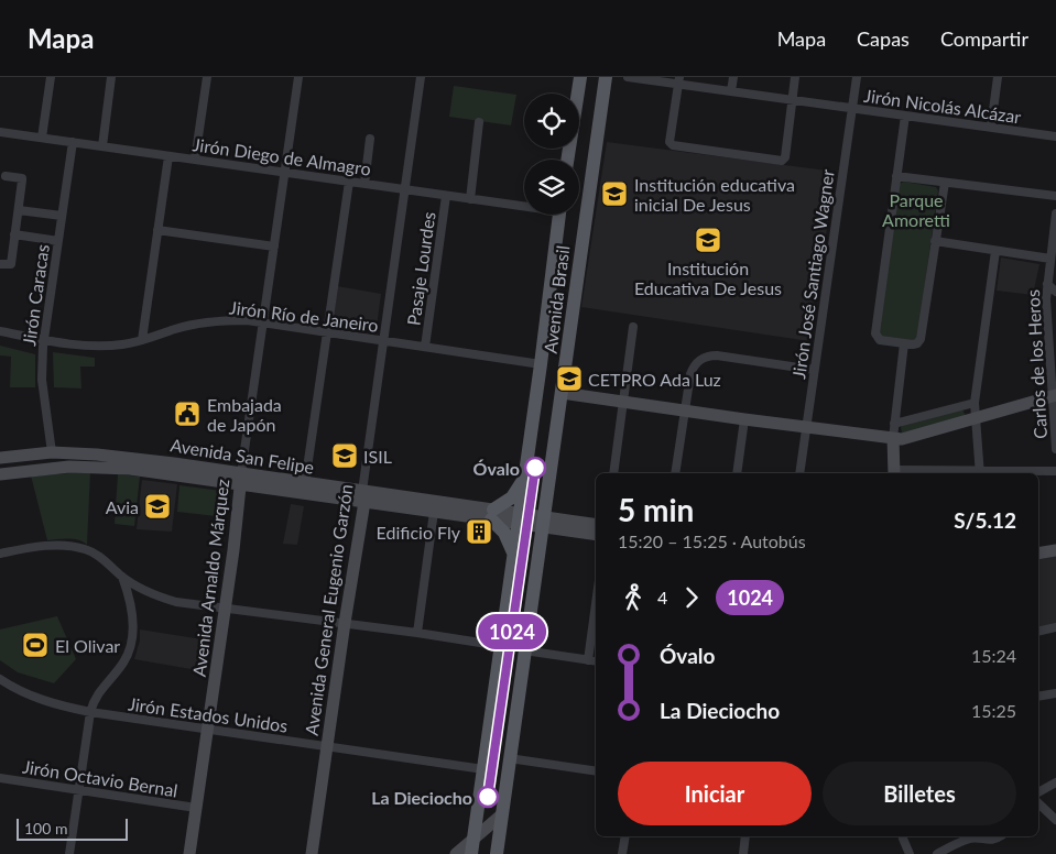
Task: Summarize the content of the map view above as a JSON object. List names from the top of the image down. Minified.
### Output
{"streets":{"main road":["Avenida Brasil","Avenida San Felipe","Avenida Arnaldo Márquez","Avenida General Eugenio Garzón"],"street":["Jirón Nicolás Alcázar","Jirón Diego de Almagro","Pasaje Lourdes","Jirón José Santiago Wagner","Jirón Caracas","Jirón Río de Janeiro","Carlos de los Heros","Jirón Estados Unidos","Jirón Octavio Bernal"]},"crossings":[["Jirón Nicolás Alcázar","Jirón José Santiago Wagner"],["Jirón Diego de Almagro","Pasaje Lourdes"],["Jirón Diego de Almagro","Jirón Caracas"],["Jirón Diego de Almagro","Avenida Arnaldo Márquez"],["Jirón Diego de Almagro","Avenida General Eugenio Garzón"],["Pasaje Lourdes","Jirón Río de Janeiro"],["Jirón Caracas","Jirón Río de Janeiro"],["Jirón Caracas","Avenida San Felipe"],["Avenida Brasil","Jirón Río de Janeiro"],["Avenida Brasil","Avenida San Felipe"],["Avenida Brasil","Jirón Estados Unidos"],["Jirón Río de Janeiro","Avenida Arnaldo Márquez"],["Jirón Río de Janeiro","Avenida General Eugenio Garzón"],["Avenida San Felipe","Avenida Arnaldo Márquez"],["Avenida San Felipe","Avenida General Eugenio Garzón"],["Avenida Arnaldo Márquez","Jirón Estados Unidos"],["Avenida Arnaldo Márquez","Jirón Octavio Bernal"],["Avenida General Eugenio Garzón","Jirón Estados Unidos"]],"parks":["Parque Amoretti"],"places":{"school or university":["Institución educativa inicial De Jesus","Institución Educativa De Jesus","CETPRO Ada Luz","ISIL","Avia"],"public building":["Embajada de Japón"],"other":["Óvalo","La Dieciocho"],"building":["Edificio Fly"],"sports":["El Olivar"]},"lines":["bus line 1024"],"scale_bar":"100 m","page":{"header":"Mapa","nav":["Mapa","Capas","Compartir"],"on_map":"1024","heading":["5 min","15:20 – 15:25 · Autobús","S/5.12"],"legs":["4","1024"],"list":[{"name":"Óvalo","value":"15:24"},{"name":"La Dieciocho","value":"15:25"}],"buttons":["Iniciar","Billetes"],"scale":"100 m"}}
